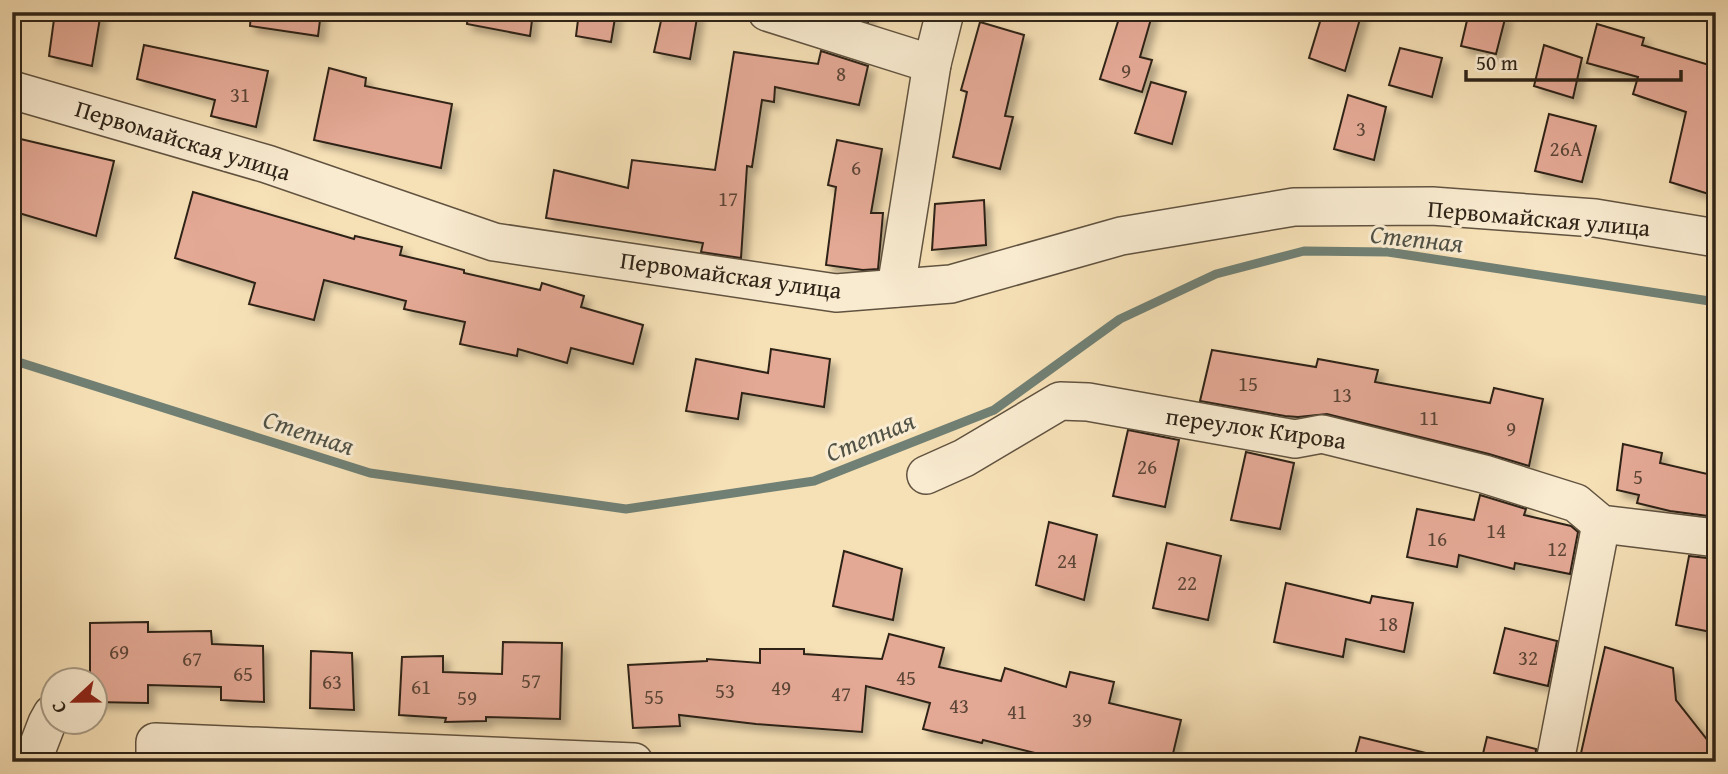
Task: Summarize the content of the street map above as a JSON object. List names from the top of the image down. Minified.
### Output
{"streets":{"street":["Первомайская улица","переулок Кирова"]},"water":["Степная"],"house_numbers":["9","8","31","3","26А","6","17","15","13","11","9","26","5","14","16","12","24","22","18","69","32","67","65","45","57","63","61","49","53","47","55","59","43","41","39"],"scale_bar":"50 m","north":"left"}
